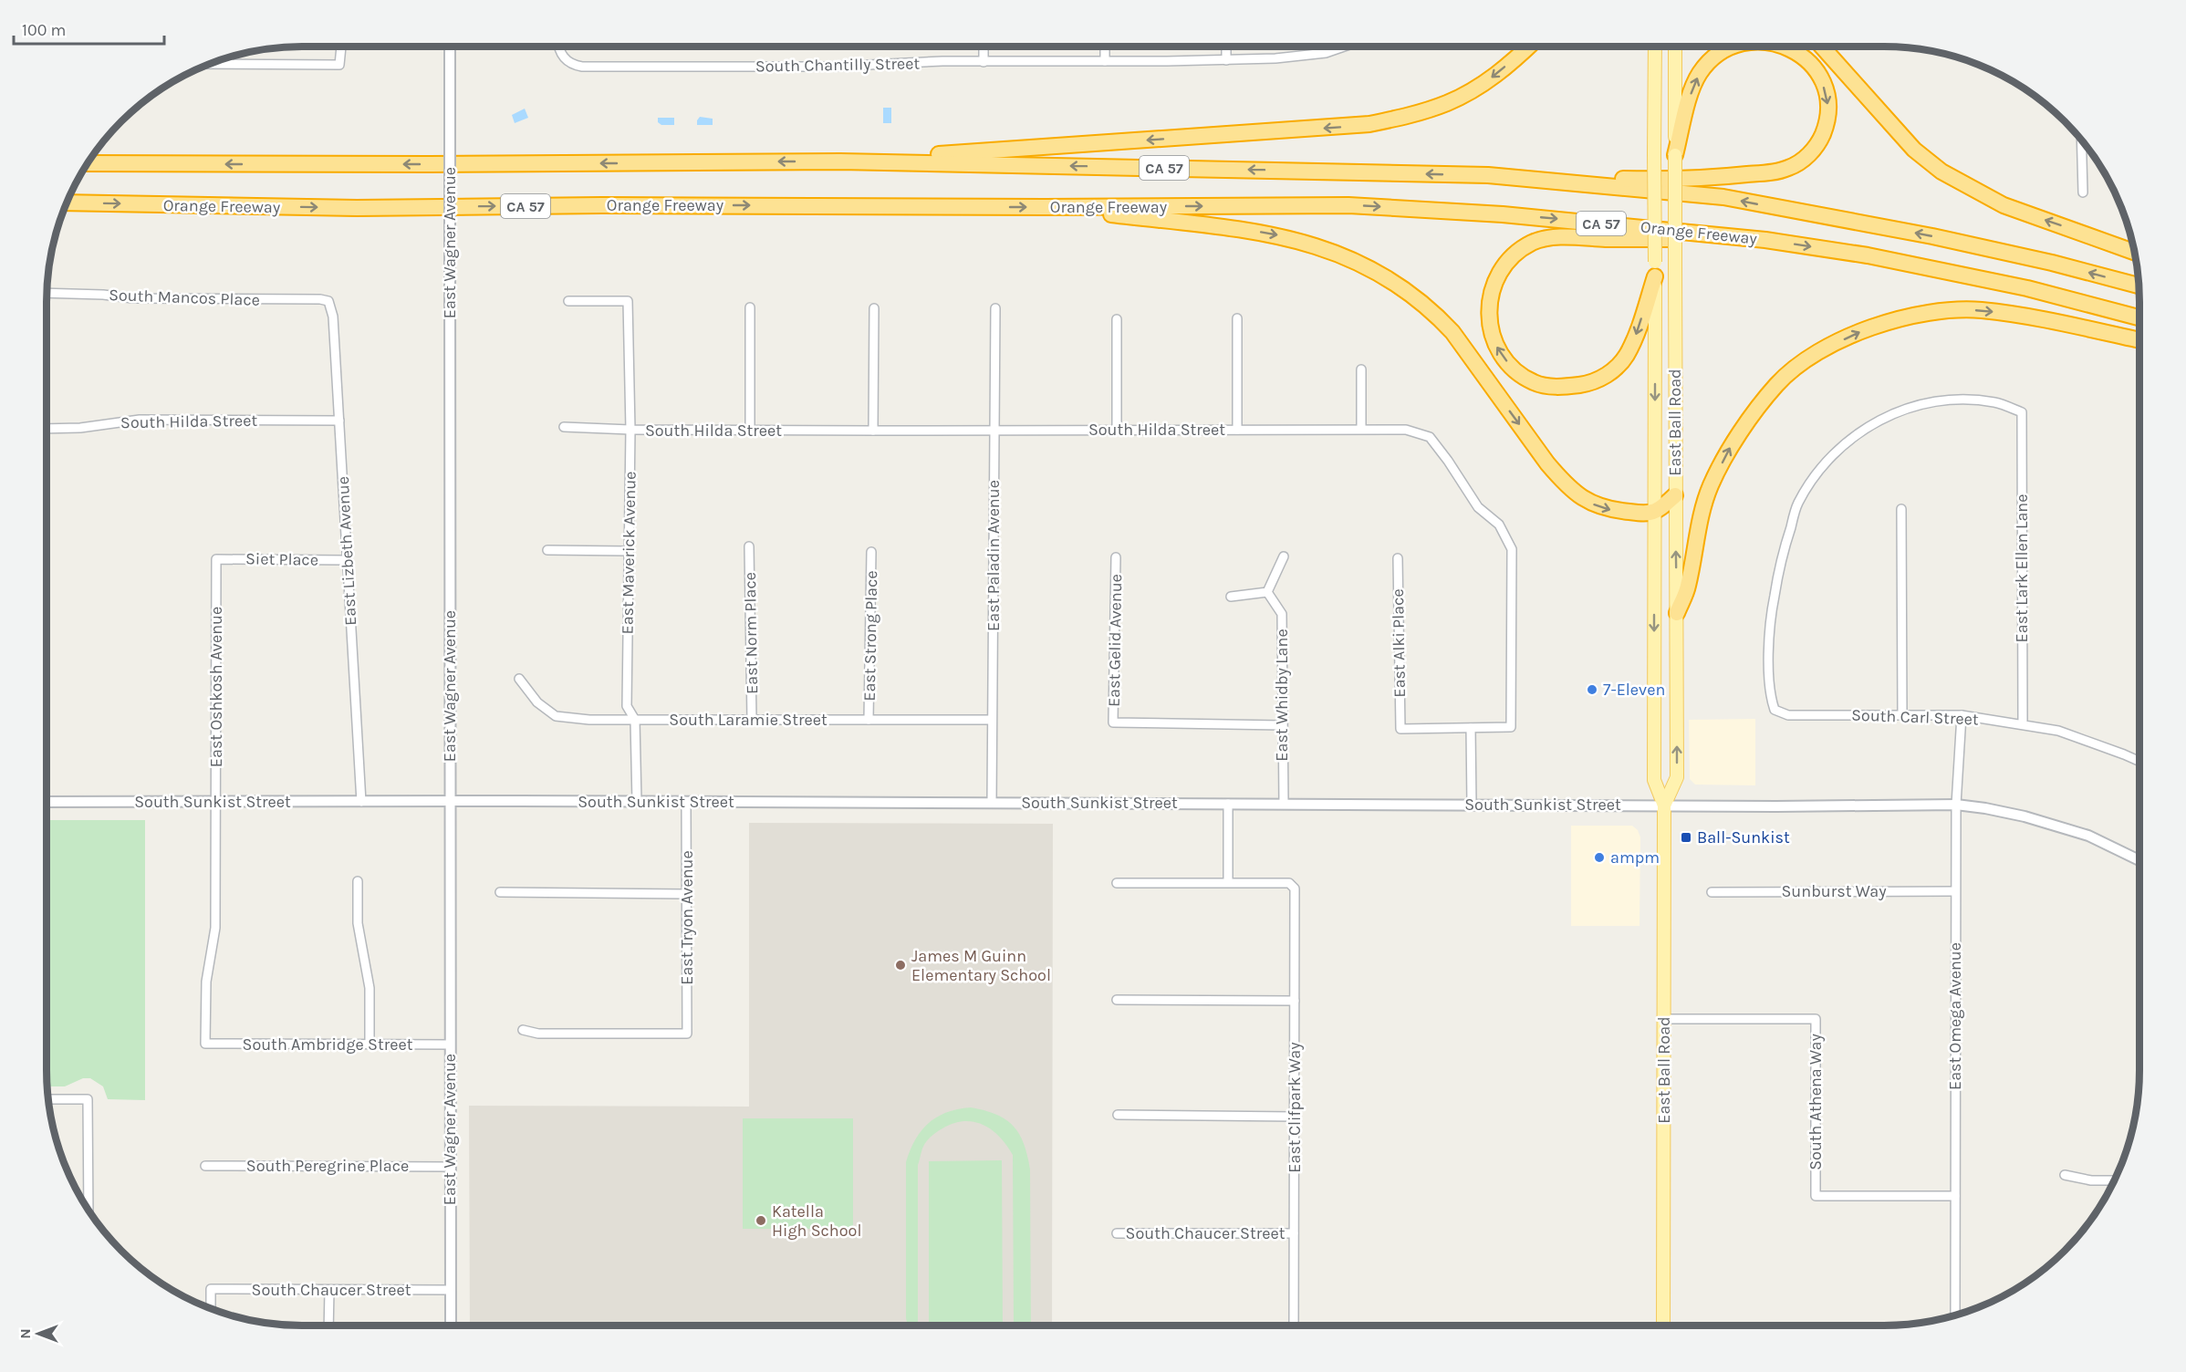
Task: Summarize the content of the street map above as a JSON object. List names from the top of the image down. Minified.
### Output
{"streets":{"highway":["CA 57","Orange Freeway"],"main road":["East Ball Road"],"street":["South Chantilly Street","East Wagner Avenue","South Mancos Place","South Hilda Street","East Lizbeth Avenue","East Maverick Avenue","East Paladin Avenue","Siet Place","East Lark Ellen Lane","East Norm Place","East Strong Place","East Gelid Avenue","East Alki Place","East Oshkosh Avenue","East Whidby Lane","South Carl Street","South Laramie Street","South Sunkist Street","Sunburst Way","East Tryon Avenue","East Omega Avenue","South Ambridge Street","South Athena Way","East Clifpark Way","South Peregrine Place","South Chaucer Street"]},"crossings":[["East Wagner Avenue","South Sunkist Street"],["East Wagner Avenue","South Ambridge Street"],["East Wagner Avenue","South Peregrine Place"],["East Wagner Avenue","South Chaucer Street"],["South Mancos Place","East Lizbeth Avenue"],["South Hilda Street","East Lizbeth Avenue"],["South Hilda Street","East Maverick Avenue"],["South Hilda Street","East Paladin Avenue"],["South Hilda Street","East Alki Place"],["East Ball Road","South Sunkist Street"],["East Ball Road","South Athena Way"],["East Lizbeth Avenue","Siet Place"],["East Lizbeth Avenue","South Sunkist Street"],["East Maverick Avenue","South Laramie Street"],["East Maverick Avenue","South Sunkist Street"],["East Paladin Avenue","South Laramie Street"],["East Paladin Avenue","South Sunkist Street"],["Siet Place","East Oshkosh Avenue"],["East Lark Ellen Lane","South Carl Street"],["East Norm Place","South Laramie Street"],["East Strong Place","South Laramie Street"],["East Gelid Avenue","East Whidby Lane"],["East Oshkosh Avenue","South Sunkist Street"],["East Oshkosh Avenue","South Ambridge Street"],["East Whidby Lane","South Sunkist Street"],["South Carl Street","East Omega Avenue"],["South Sunkist Street","East Tryon Avenue"],["South Sunkist Street","East Omega Avenue"],["Sunburst Way","East Omega Avenue"],["East Omega Avenue","South Athena Way"],["East Clifpark Way","South Chaucer Street"]],"places":{"other":["7-Eleven","ampm","James M Guinn Elementary School","Katella High School"],"transit":["Ball-Sunkist"]},"scale_bar":"100 m","north":"left"}
